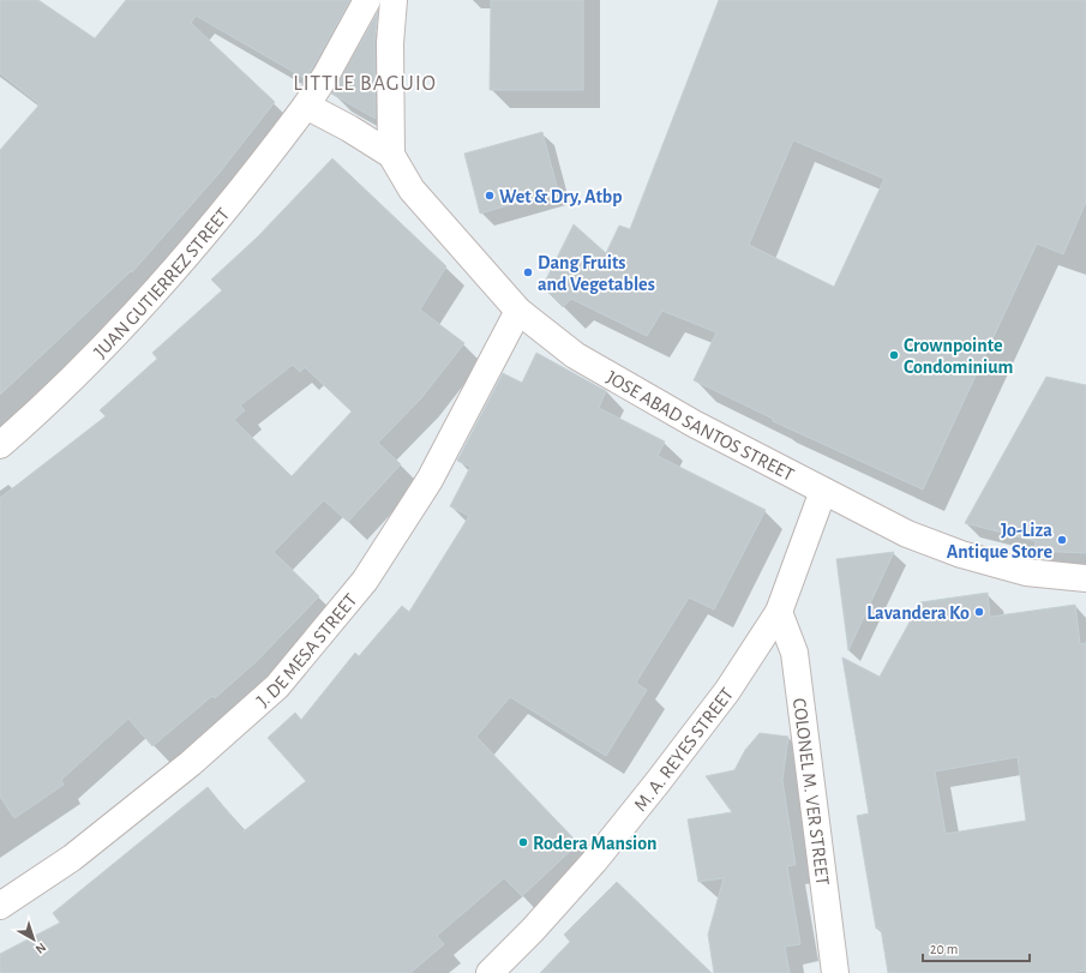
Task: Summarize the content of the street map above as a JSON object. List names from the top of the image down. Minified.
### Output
{"streets":{"street":["JUAN GUTIERREZ STREET","JOSE ABAD SANTOS STREET","J. DE MESA STREET","M. A. REYES STREET","COLONEL M. VER STREET"]},"crossings":[["JUAN GUTIERREZ STREET","JOSE ABAD SANTOS STREET"],["JOSE ABAD SANTOS STREET","J. DE MESA STREET"],["JOSE ABAD SANTOS STREET","M. A. REYES STREET"],["M. A. REYES STREET","COLONEL M. VER STREET"]],"districts":["LITTLE BAGUIO"],"places":["Wet & Dry, Atbp","Dang Fruits and Vegetables","Crownpointe Condominium","Jo-Liza Antique Store","Lavandera Ko","Rodera Mansion"],"scale_bar":"20 m","north":"bottom right"}
